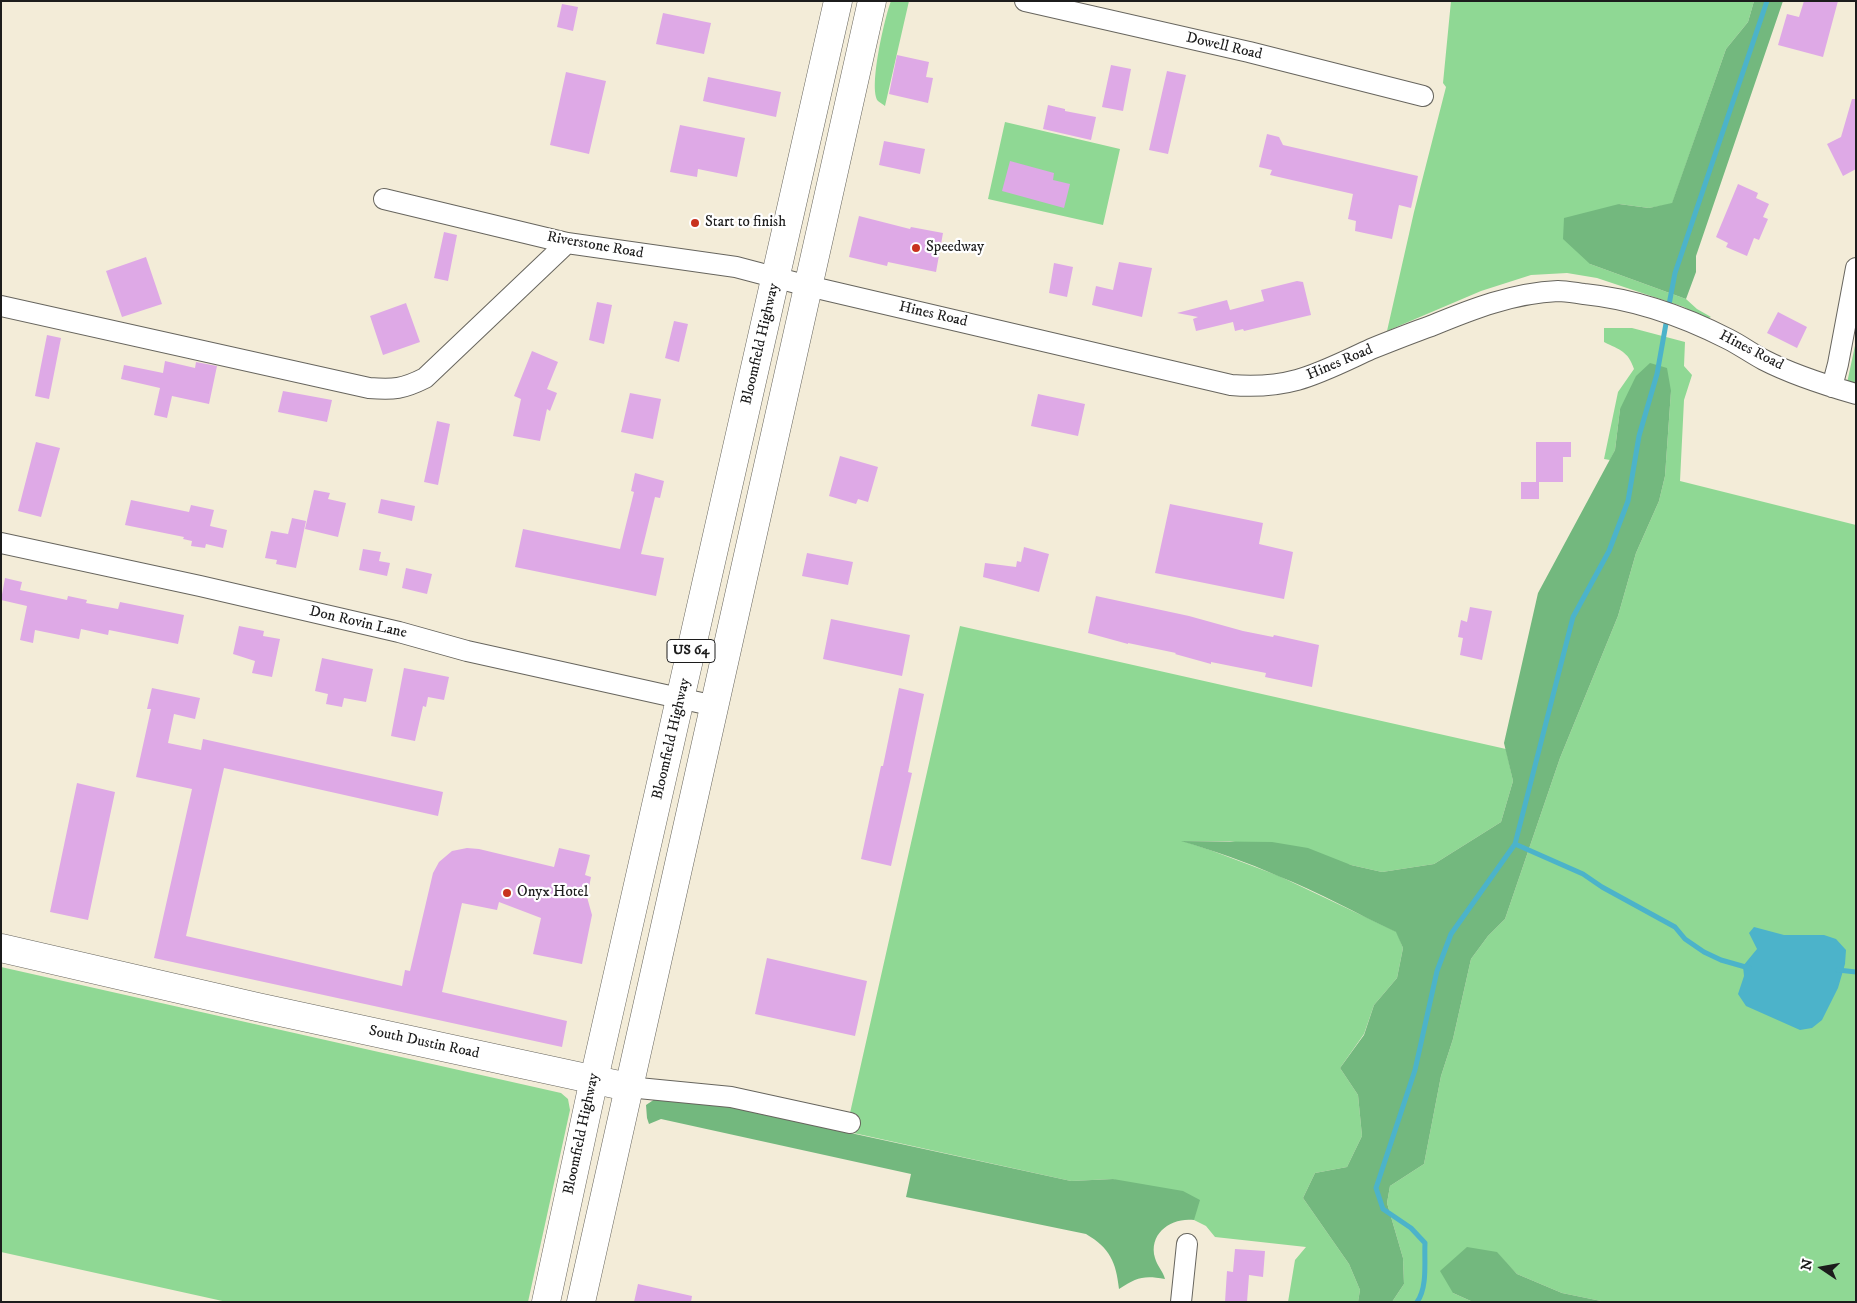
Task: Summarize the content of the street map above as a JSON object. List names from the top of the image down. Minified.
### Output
{"streets":{"main road":["Bloomfield Highway","US 64","South Dustin Road"],"street":["Dowell Road","Riverstone Road","Hines Road","Don Rovin Lane"]},"crossings":[["Riverstone Road","Hines Road"],["Riverstone Road","Bloomfield Highway"],["Riverstone Road","US 64"],["Hines Road","US 64"],["Bloomfield Highway","Don Rovin Lane"],["Bloomfield Highway","South Dustin Road"],["Don Rovin Lane","US 64"],["US 64","South Dustin Road"]],"places":["Start to finish","Speedway","Onyx Hotel"],"north":"left"}
